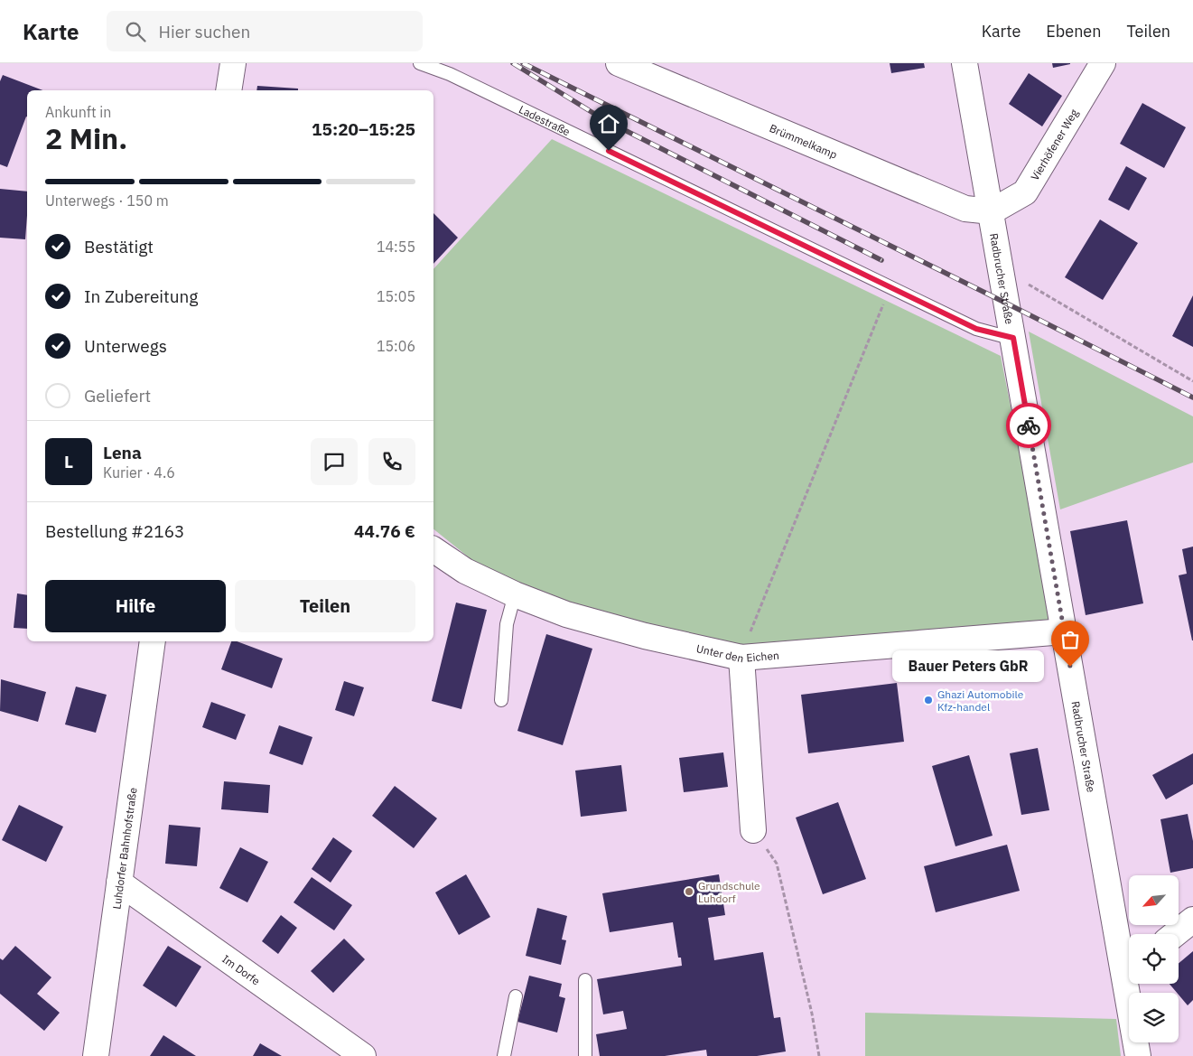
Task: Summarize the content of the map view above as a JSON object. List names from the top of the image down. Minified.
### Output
{"streets":{"street":["Brümmelkamp","Vierhöfener Weg","Radbrucher Straße","Unter den Eichen","Luhdorfer Bahnhofstraße","Im Dorfe"],"lane":["Ladestraße"]},"crossings":[["Ladestraße","Radbrucher Straße"],["Brümmelkamp","Vierhöfener Weg"],["Brümmelkamp","Radbrucher Straße"],["Vierhöfener Weg","Radbrucher Straße"],["Radbrucher Straße","Unter den Eichen"],["Luhdorfer Bahnhofstraße","Im Dorfe"]],"places":["Bauer Peters GbR","Ghazi Automobile Kfz-handel","Grundschule Luhdorf"],"north":"bottom left","page":{"header":"Karte","search":"Hier suchen","nav":["Karte","Ebenen","Teilen"],"heading":["2 Min.","Ankunft in","15:20–15:25"],"panel":["Lena","Kurier · 4.6","Bestellung #2163","44.76 €"],"bar":"Unterwegs · 150 m","list":[["Bestätigt","14:55"],["In Zubereitung","15:05"],["Unterwegs","15:06"],"Geliefert"],"round":"L","buttons":["Hilfe","Teilen"],"bubble":"Bauer Peters GbR"}}
